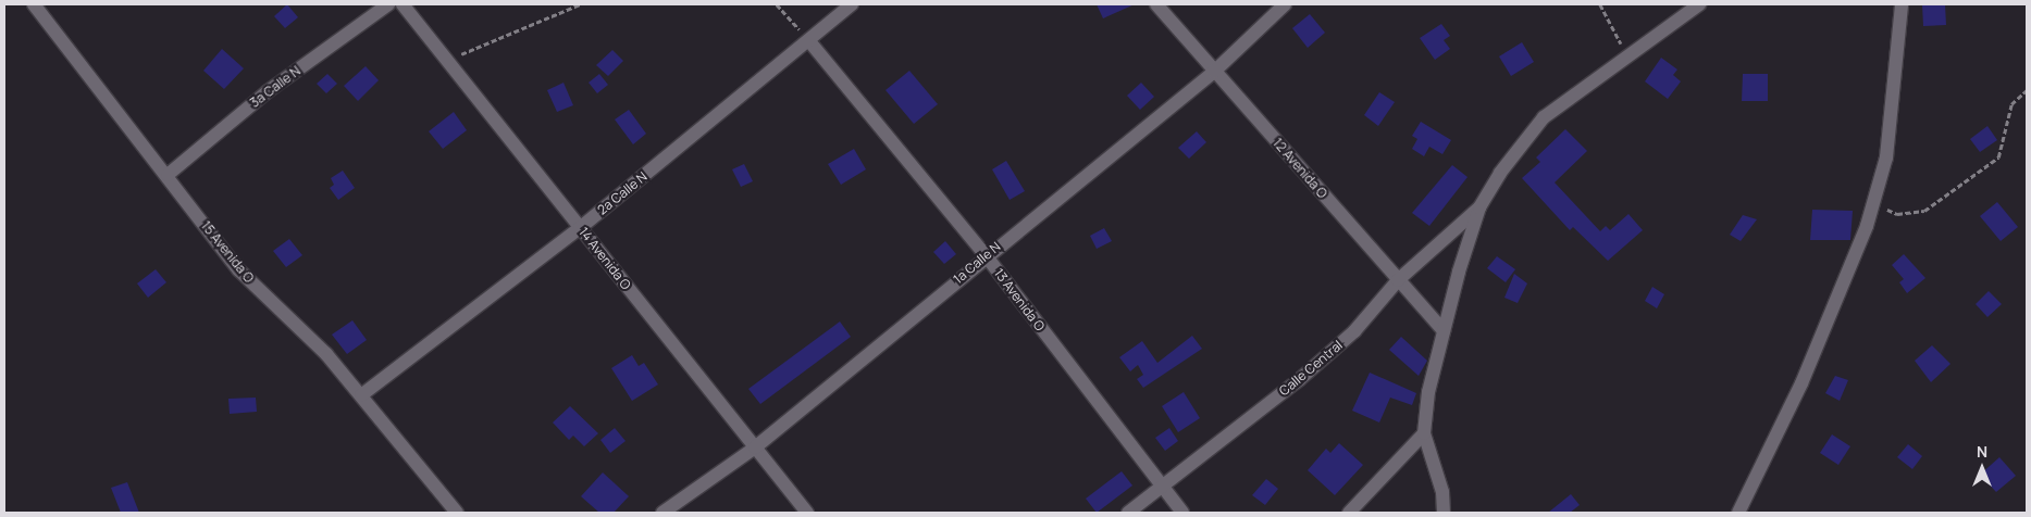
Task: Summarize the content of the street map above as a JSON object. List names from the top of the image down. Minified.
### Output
{"streets":{"street":["3a Calle N","12 Avenida O","2a Calle N","15 Avenida O","14 Avenida O","1a Calle N","13 Avenida O","Calle Central"]},"crossings":[["3a Calle N","15 Avenida O"],["12 Avenida O","1a Calle N"],["12 Avenida O","Calle Central"],["2a Calle N","15 Avenida O"],["2a Calle N","14 Avenida O"],["2a Calle N","13 Avenida O"],["14 Avenida O","1a Calle N"],["1a Calle N","13 Avenida O"],["13 Avenida O","Calle Central"]],"north":"top"}
